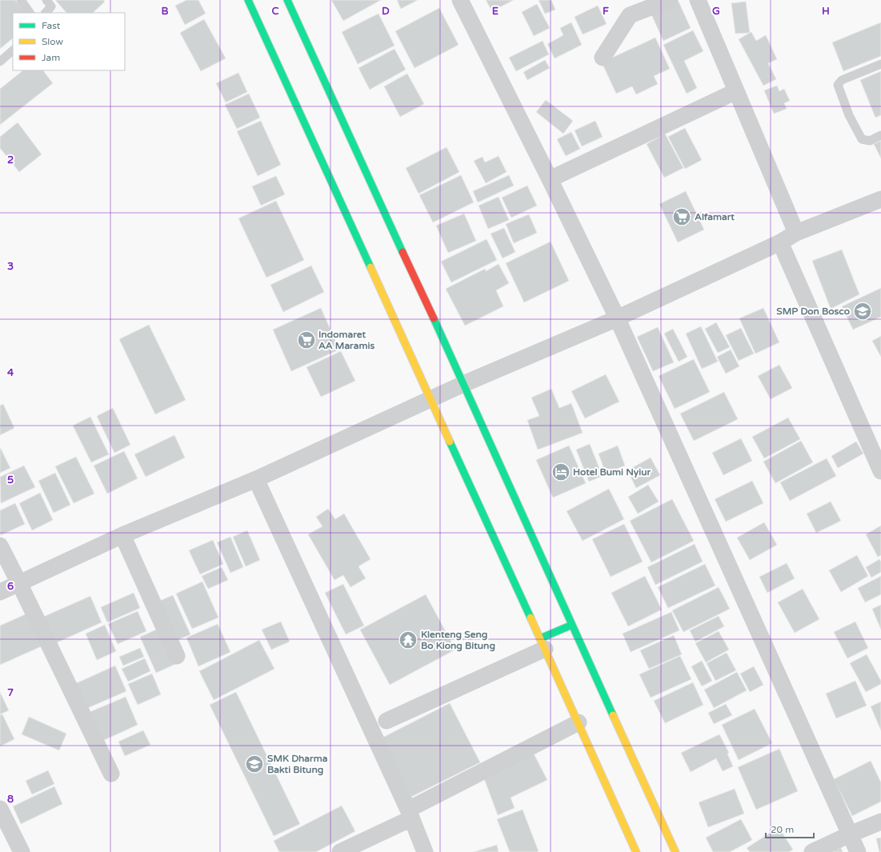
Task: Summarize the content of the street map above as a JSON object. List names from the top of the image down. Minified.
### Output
{"places":{"supermarket":["Alfamart","Indomaret AA Maramis"],"school or university":["SMP Don Bosco","SMK Dharma Bakti Bitung"],"hotel":["Hotel Bumi Nyiur"],"temple":["Klenteng Seng Bo Kiong Bitung"]},"legend":["Fast","Slow","Jam"],"scale_bar":"20 m","grid":{"columns":["B","C","D","E","F","G","H"],"rows":["2","3","4","5","6","7","8"]}}
